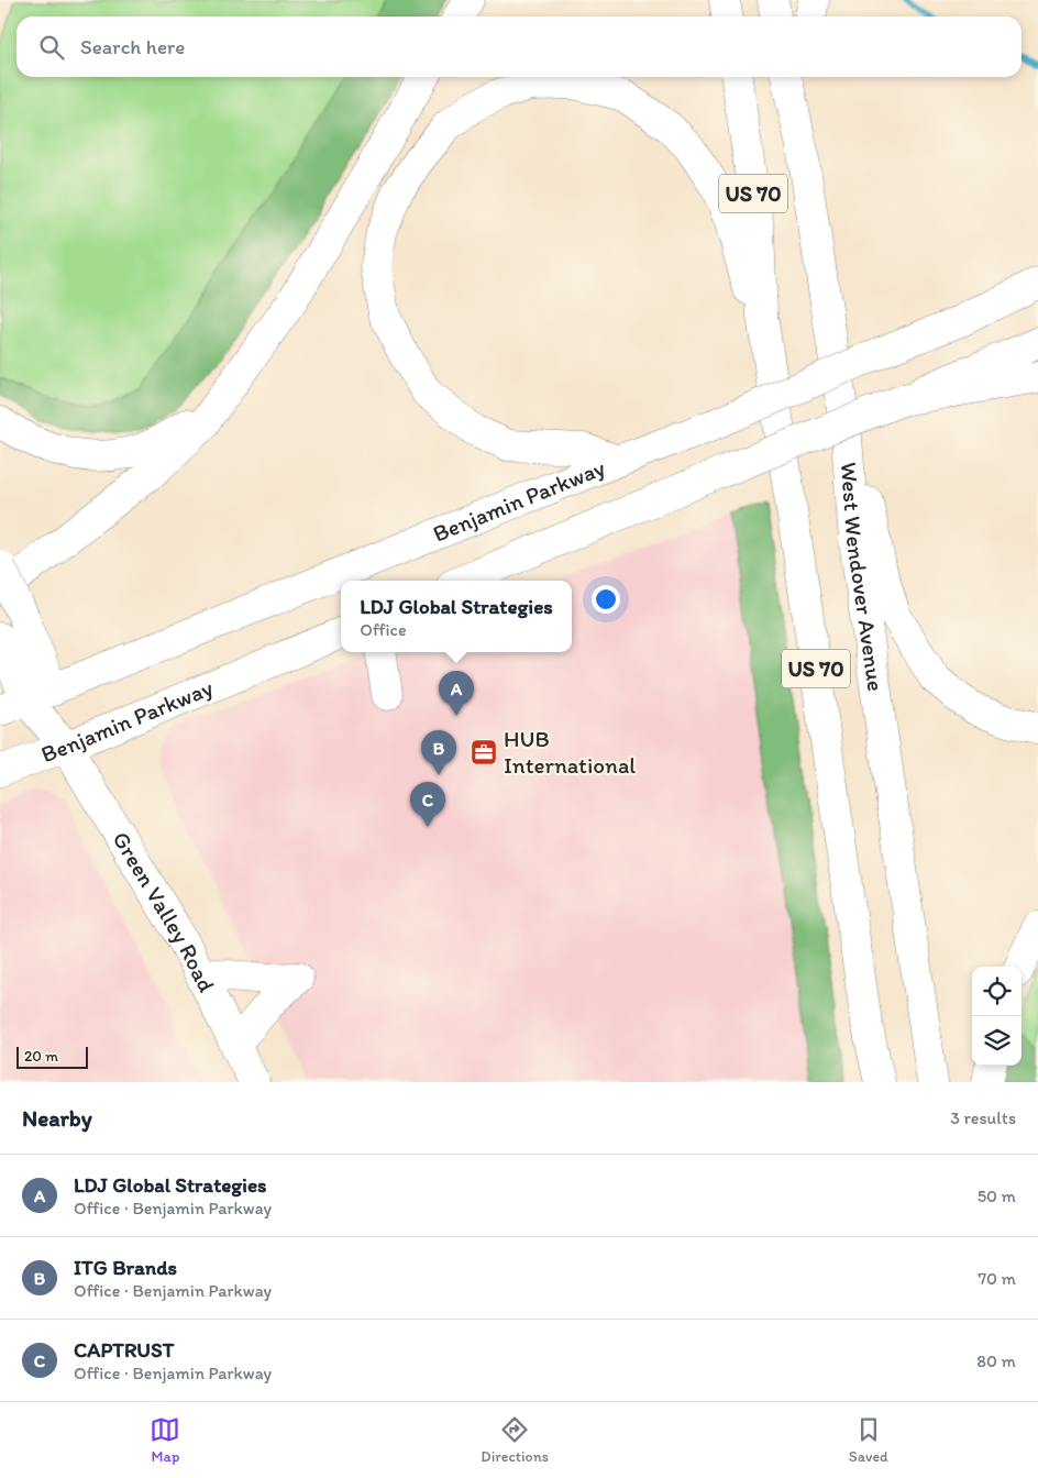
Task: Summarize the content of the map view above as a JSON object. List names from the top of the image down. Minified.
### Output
{"streets":{"main road":["US 70","Benjamin Parkway","West Wendover Avenue","Green Valley Road"]},"crossings":[["Benjamin Parkway","Green Valley Road"]],"places":{"office":["HUB International"]},"scale_bar":"20 m","page":{"search":"Search here","popup":["LDJ Global Strategies","Office"],"pins":["A","B","C"],"scale":"20 m","heading":["Nearby","3 results"],"list":[{"mark":"A","name":"LDJ Global Strategies","note":"Office · Benjamin Parkway","value":"50 m"},{"mark":"B","name":"ITG Brands","note":"Office · Benjamin Parkway","value":"70 m"},{"mark":"C","name":"CAPTRUST","note":"Office · Benjamin Parkway","value":"80 m"}],"nav":["Map","Directions","Saved"]}}
